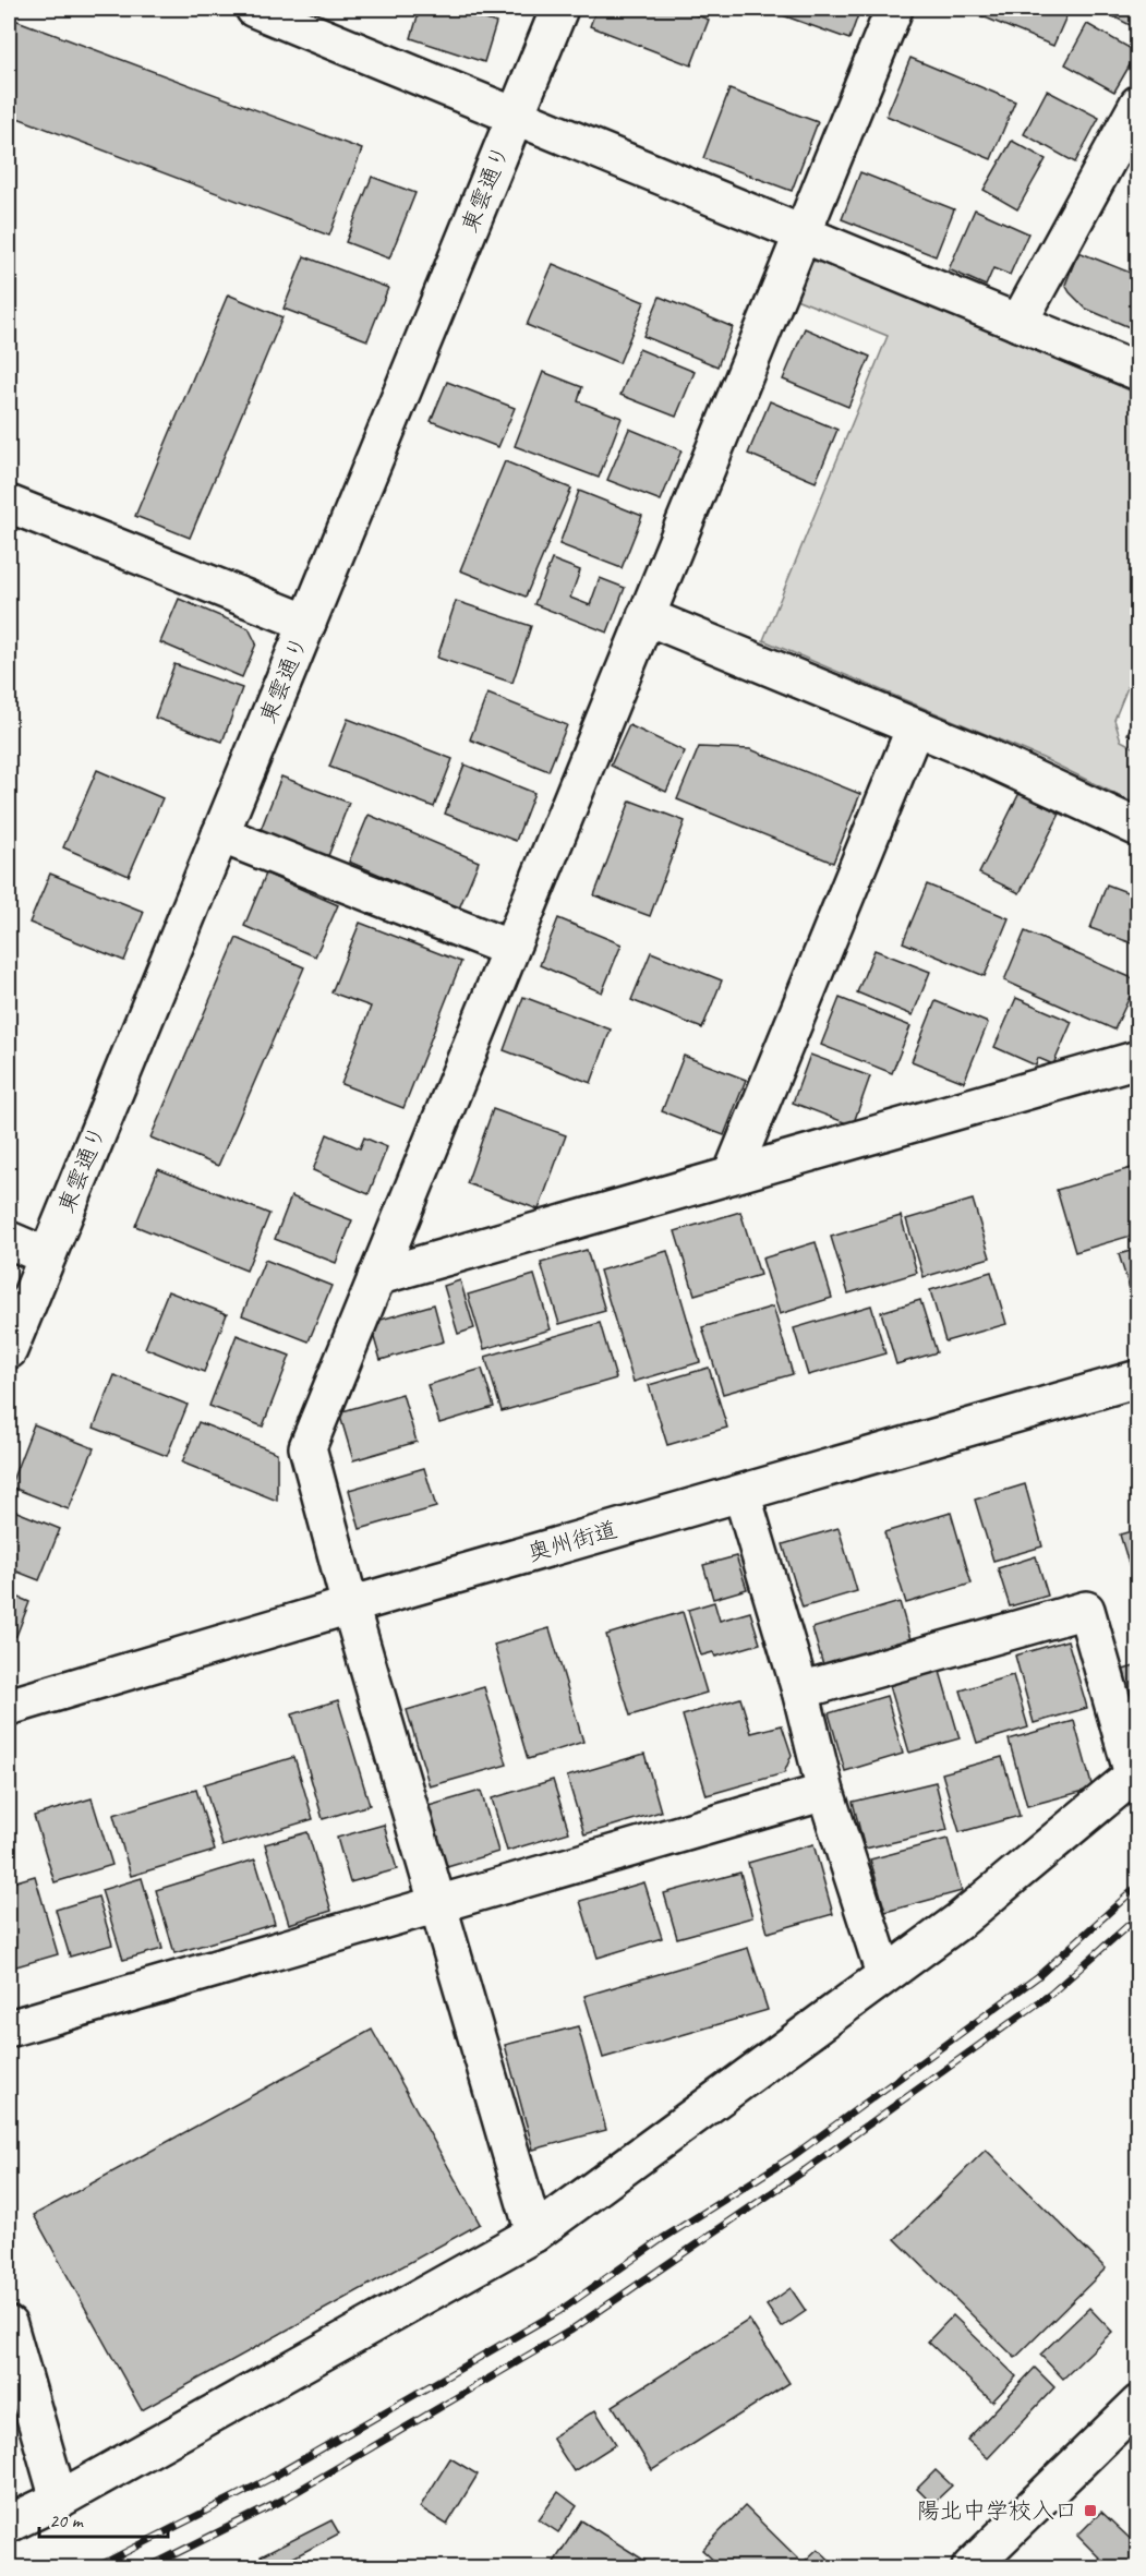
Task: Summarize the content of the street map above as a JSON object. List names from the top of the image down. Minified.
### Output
{"streets":{"street":["東雲通り","奥州街道"]},"places":{"transit":["陽北中学校入口"]},"scale_bar":"20 m"}
